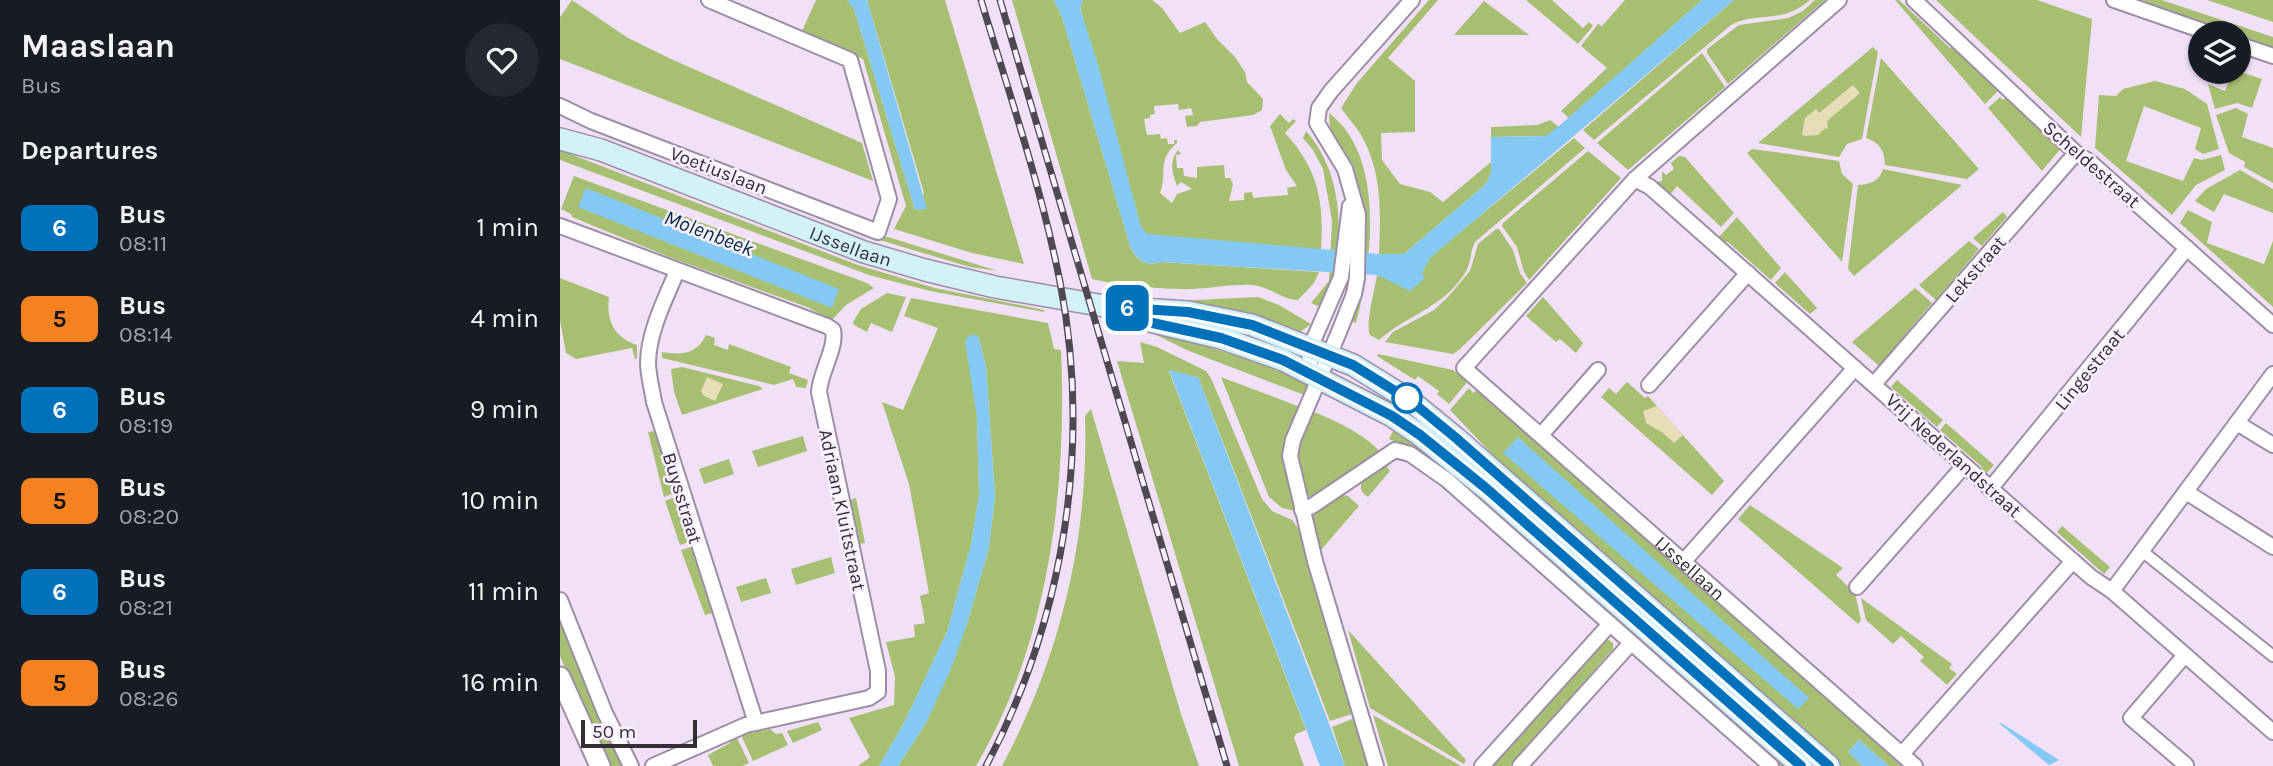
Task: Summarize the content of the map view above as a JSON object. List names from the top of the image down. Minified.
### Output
{"streets":{"main road":["IJssellaan"],"street":["Scheldestraat","Voetiuslaan","Lekstraat","Lingestraat","Vrij Nederlandstraat","Buysstraat","Adriaan Kluitstraat"]},"crossings":[["Scheldestraat","Lekstraat"],["Scheldestraat","Lingestraat"],["IJssellaan","Vrij Nederlandstraat"],["Lekstraat","Vrij Nederlandstraat"],["Lingestraat","Vrij Nederlandstraat"],["Buysstraat","Adriaan Kluitstraat"]],"water":["Molenbeek"],"lines":["bus line 6"],"scale_bar":"50 m","page":{"heading":[["Maaslaan","Bus"],"Departures"],"on_map":"6","list":[{"mark":"6","name":"Bus","note":"08:11","value":"1 min"},{"mark":"5","name":"Bus","note":"08:14","value":"4 min"},{"mark":"6","name":"Bus","note":"08:19","value":"9 min"},{"mark":"5","name":"Bus","note":"08:20","value":"10 min"},{"mark":"6","name":"Bus","note":"08:21","value":"11 min"},{"mark":"5","name":"Bus","note":"08:26","value":"16 min"}],"scale":"50 m"}}
